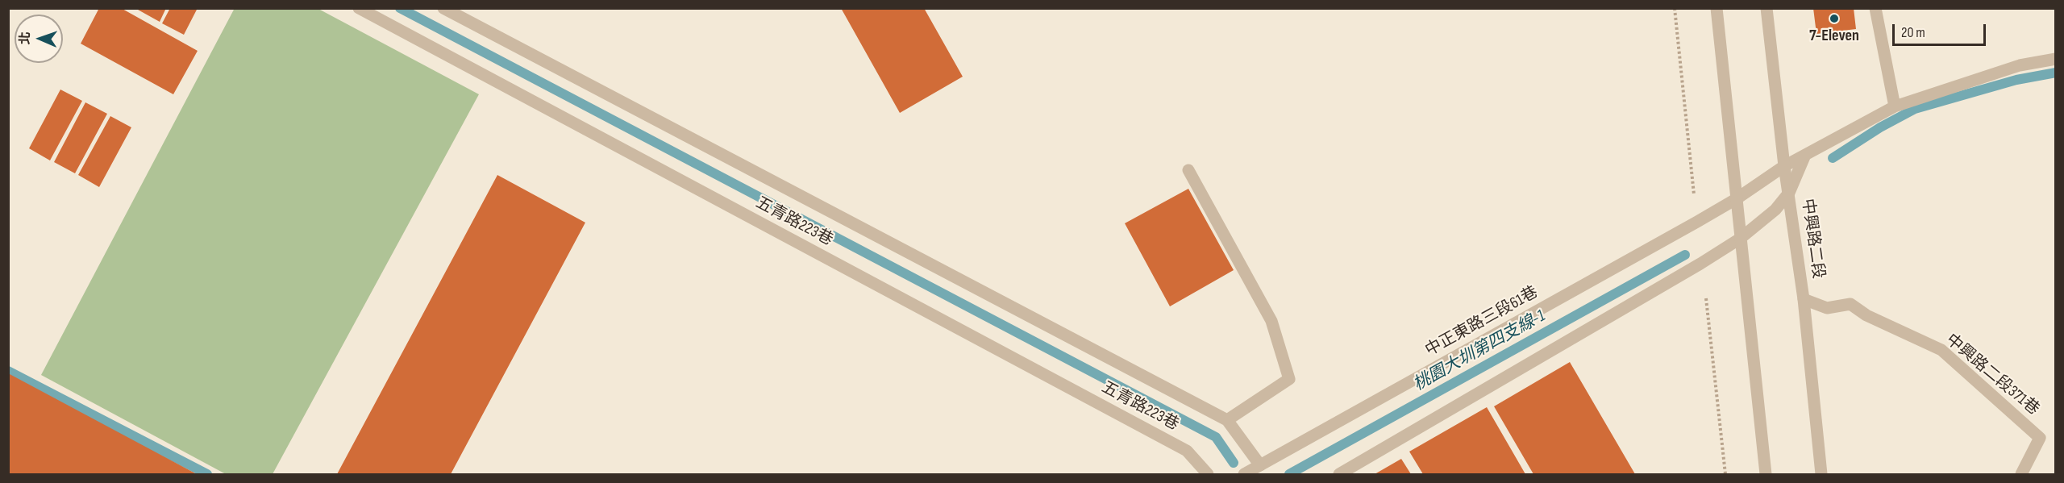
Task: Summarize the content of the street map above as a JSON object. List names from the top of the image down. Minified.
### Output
{"streets":{"street":["五青路223巷","中興路二段","中正東路三段61巷","中興路二段371巷"]},"crossings":[["五青路223巷","中正東路三段61巷"],["中興路二段","中正東路三段61巷"],["中興路二段","中興路二段371巷"]],"water":["桃園大圳第四支線-1"],"places":["7-Eleven"],"scale_bar":"20 m","north":"left"}
